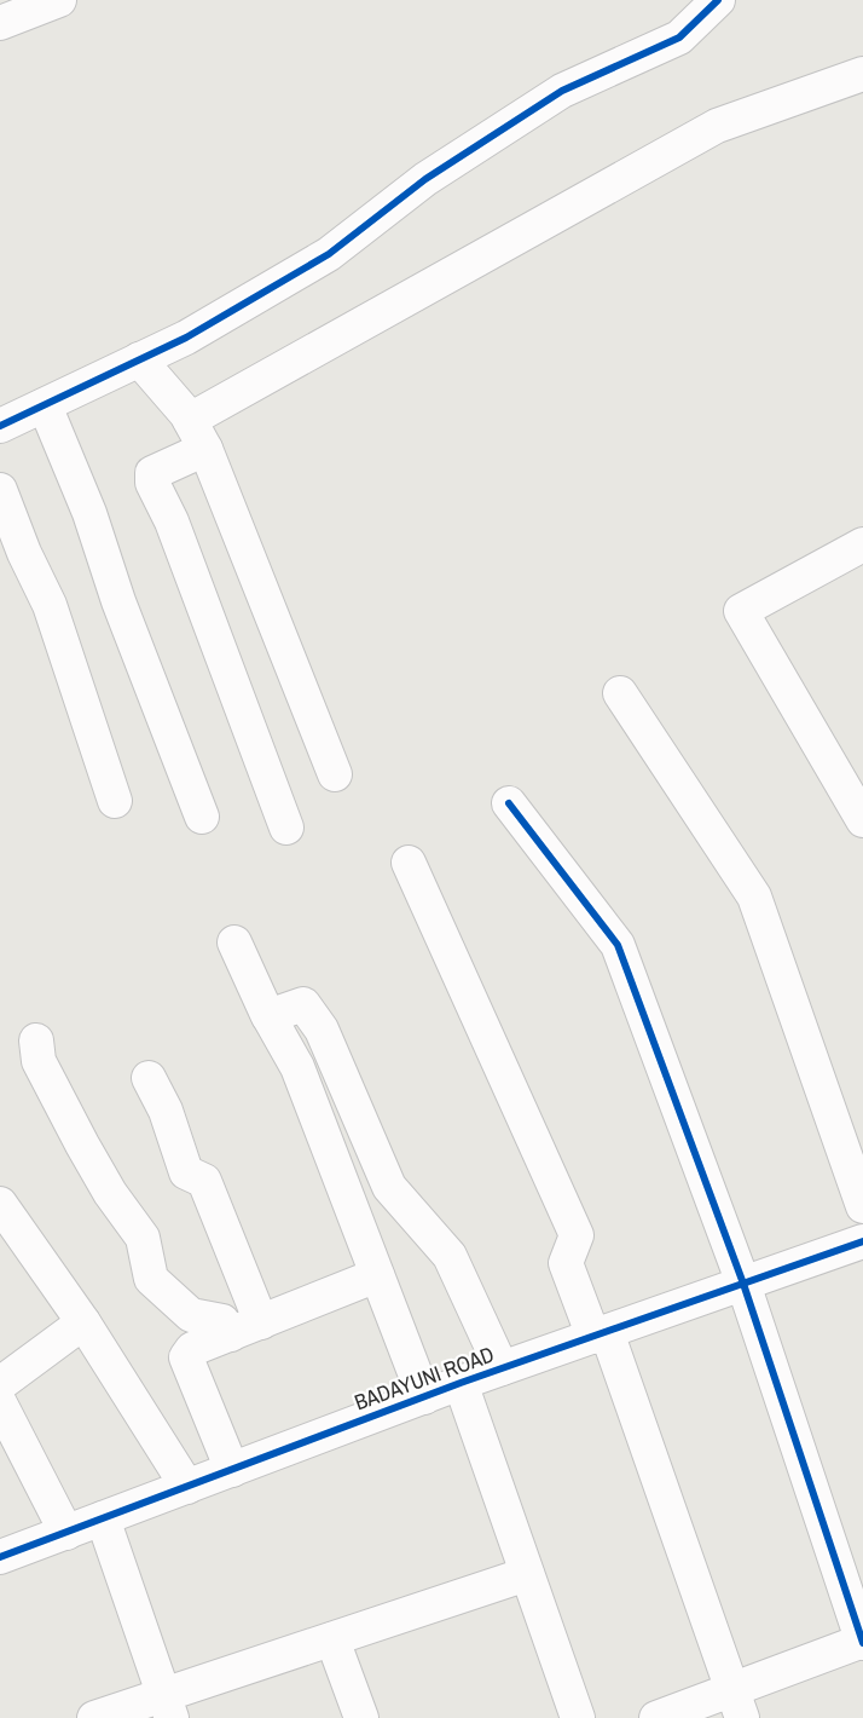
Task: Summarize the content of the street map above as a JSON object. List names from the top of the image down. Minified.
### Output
{"streets":{"street":["BADAYUNI ROAD"]}}
